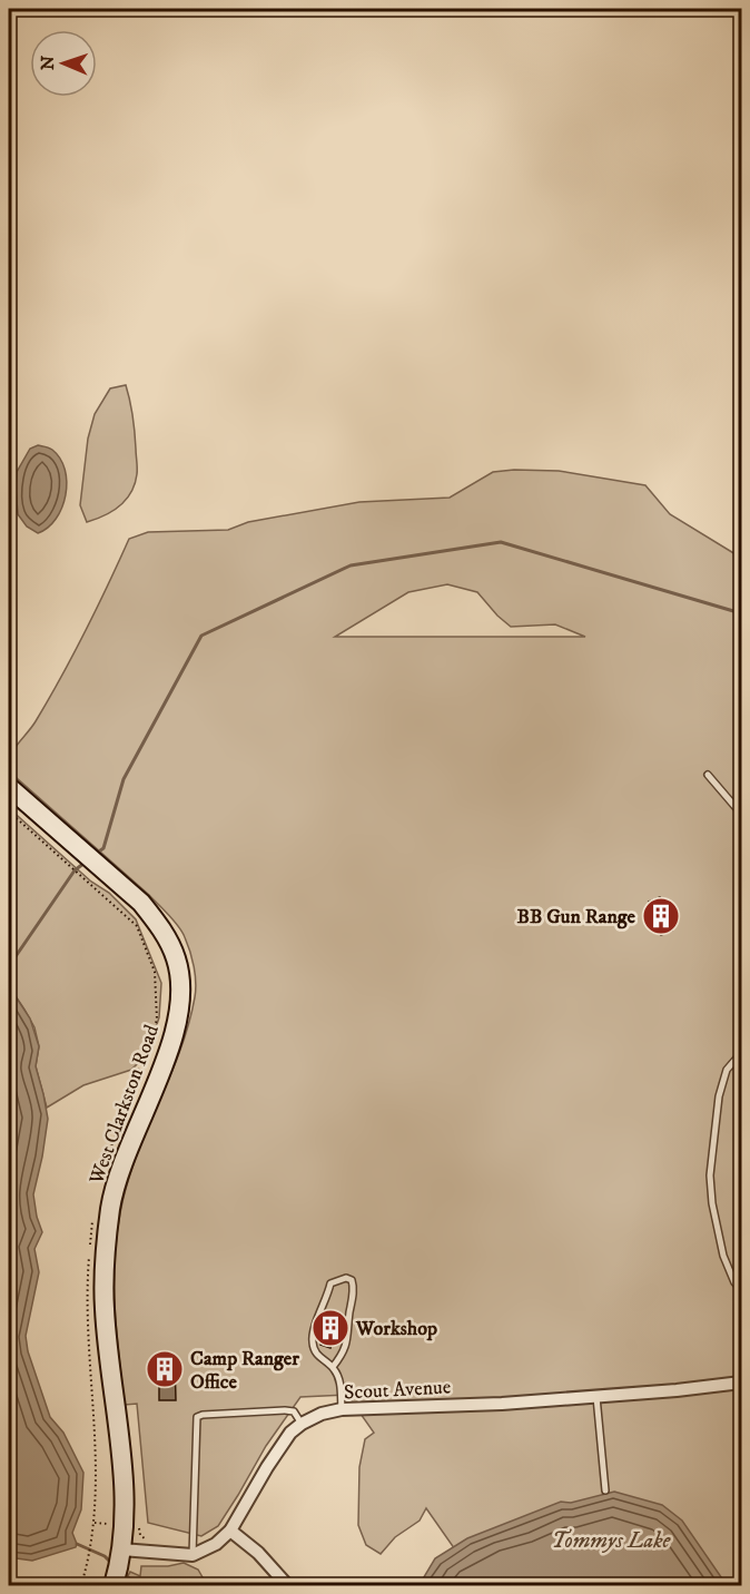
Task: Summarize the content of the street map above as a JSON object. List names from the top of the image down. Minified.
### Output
{"streets":{"main road":["West Clarkston Road"],"street":["Scout Avenue"]},"water":["Tommys Lake"],"places":{"building":["BB Gun Range","Workshop","Camp Ranger Office"]},"north":"left"}
